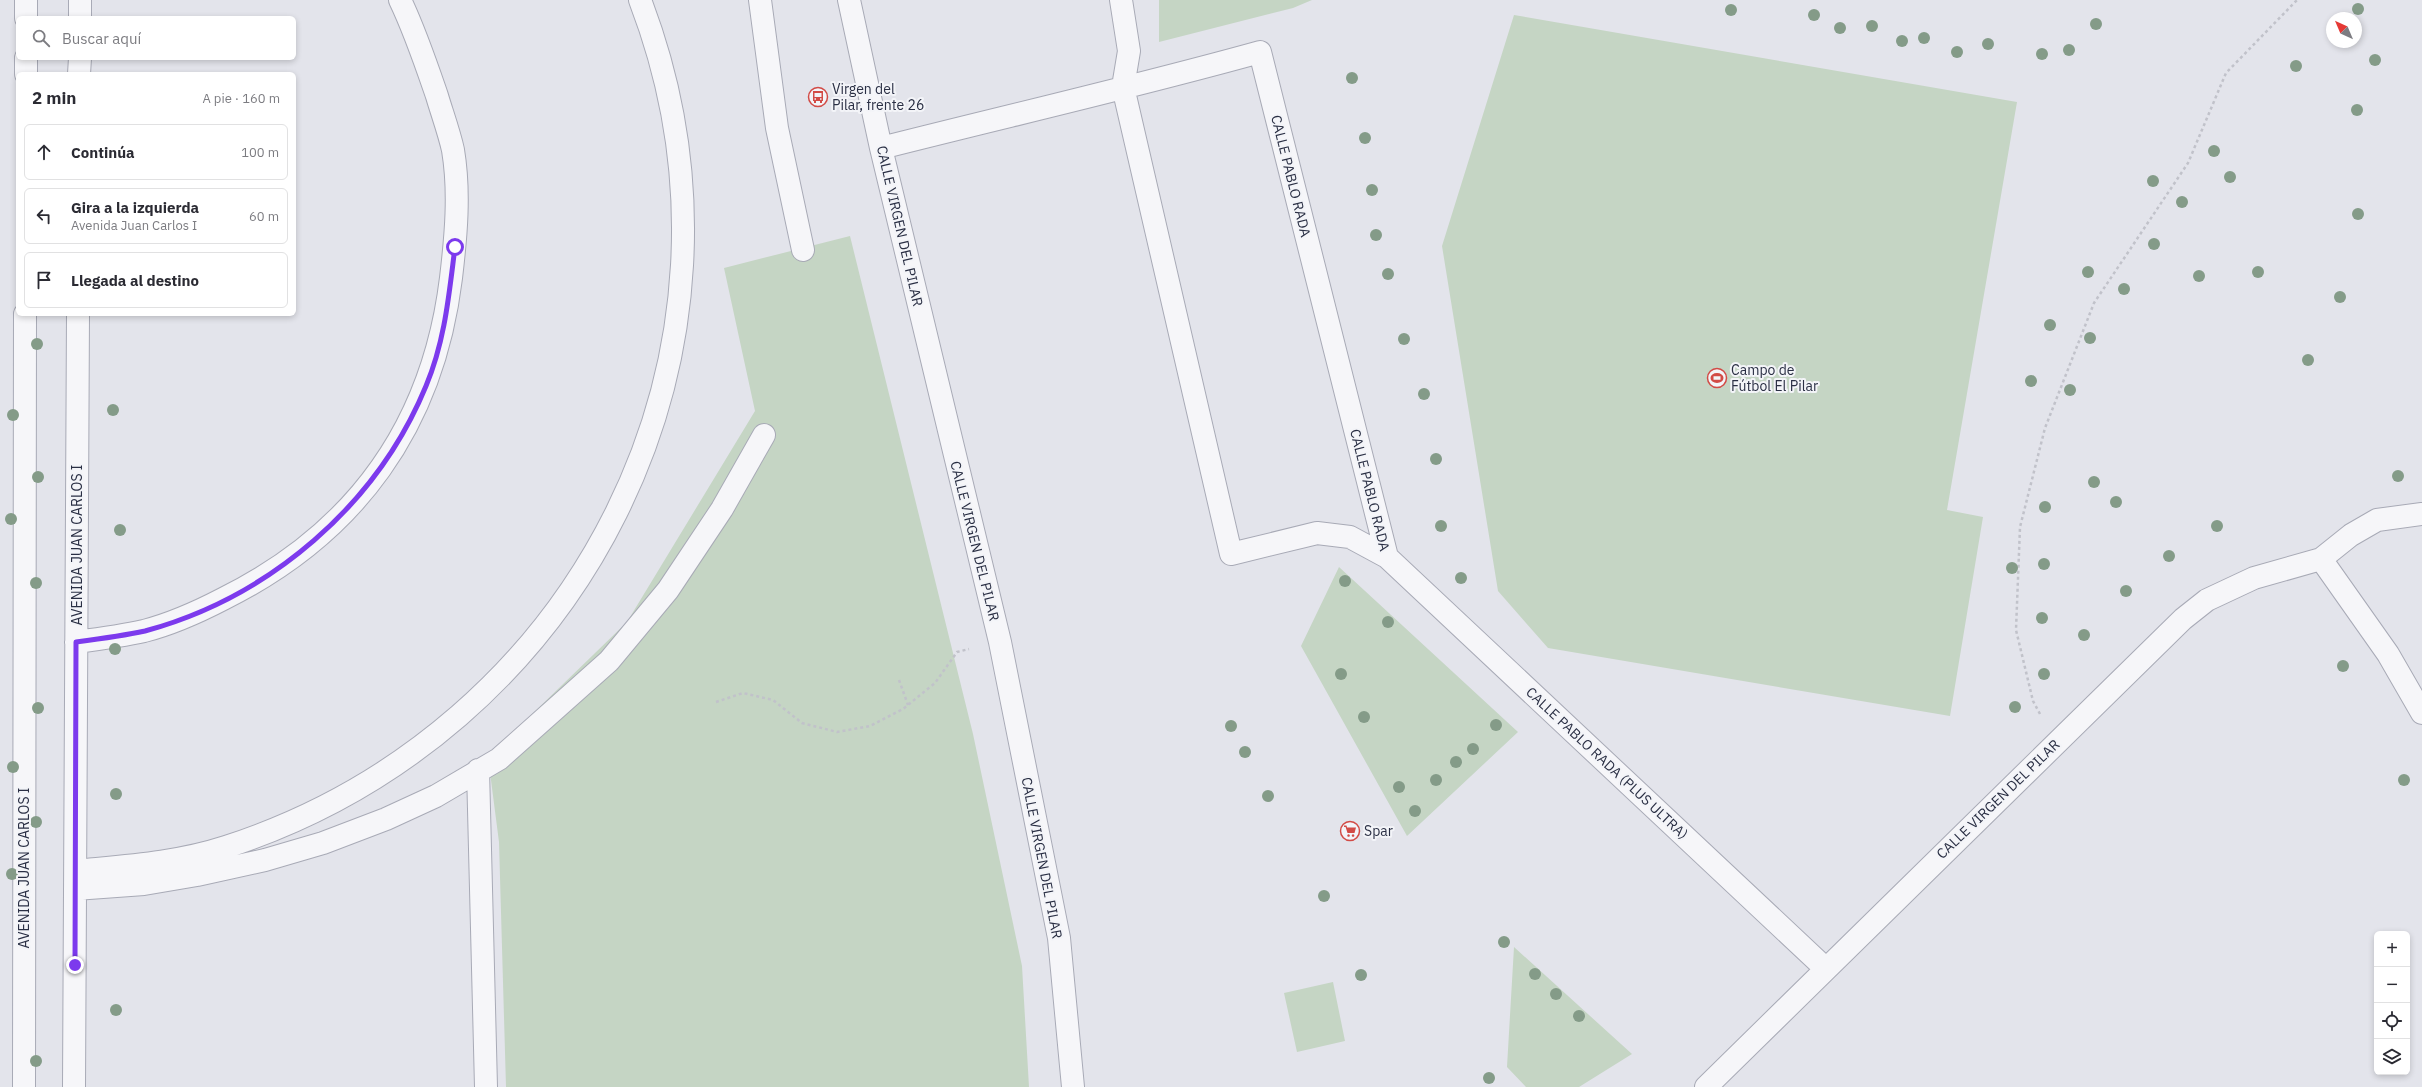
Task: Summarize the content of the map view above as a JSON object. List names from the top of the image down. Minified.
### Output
{"streets":{"street":["CALLE PABLO RADA","CALLE VIRGEN DEL PILAR","AVENIDA JUAN CARLOS I","CALLE PABLO RADA (PLUS ULTRA)"]},"crossings":[["CALLE PABLO RADA","CALLE PABLO RADA (PLUS ULTRA)"],["CALLE VIRGEN DEL PILAR","CALLE PABLO RADA (PLUS ULTRA)"]],"places":{"bus stop":["Virgen del Pilar, frente 26"],"sports":["Campo de Fútbol El Pilar"],"supermarket":["Spar"]},"north":"top left","page":{"search":"Buscar aquí","heading":["2 min","A pie · 160 m"],"list":[["Continúa","100 m"],["Gira a la izquierda","Avenida Juan Carlos I","60 m"],"Llegada al destino"],"map_buttons":["+","−"]}}
